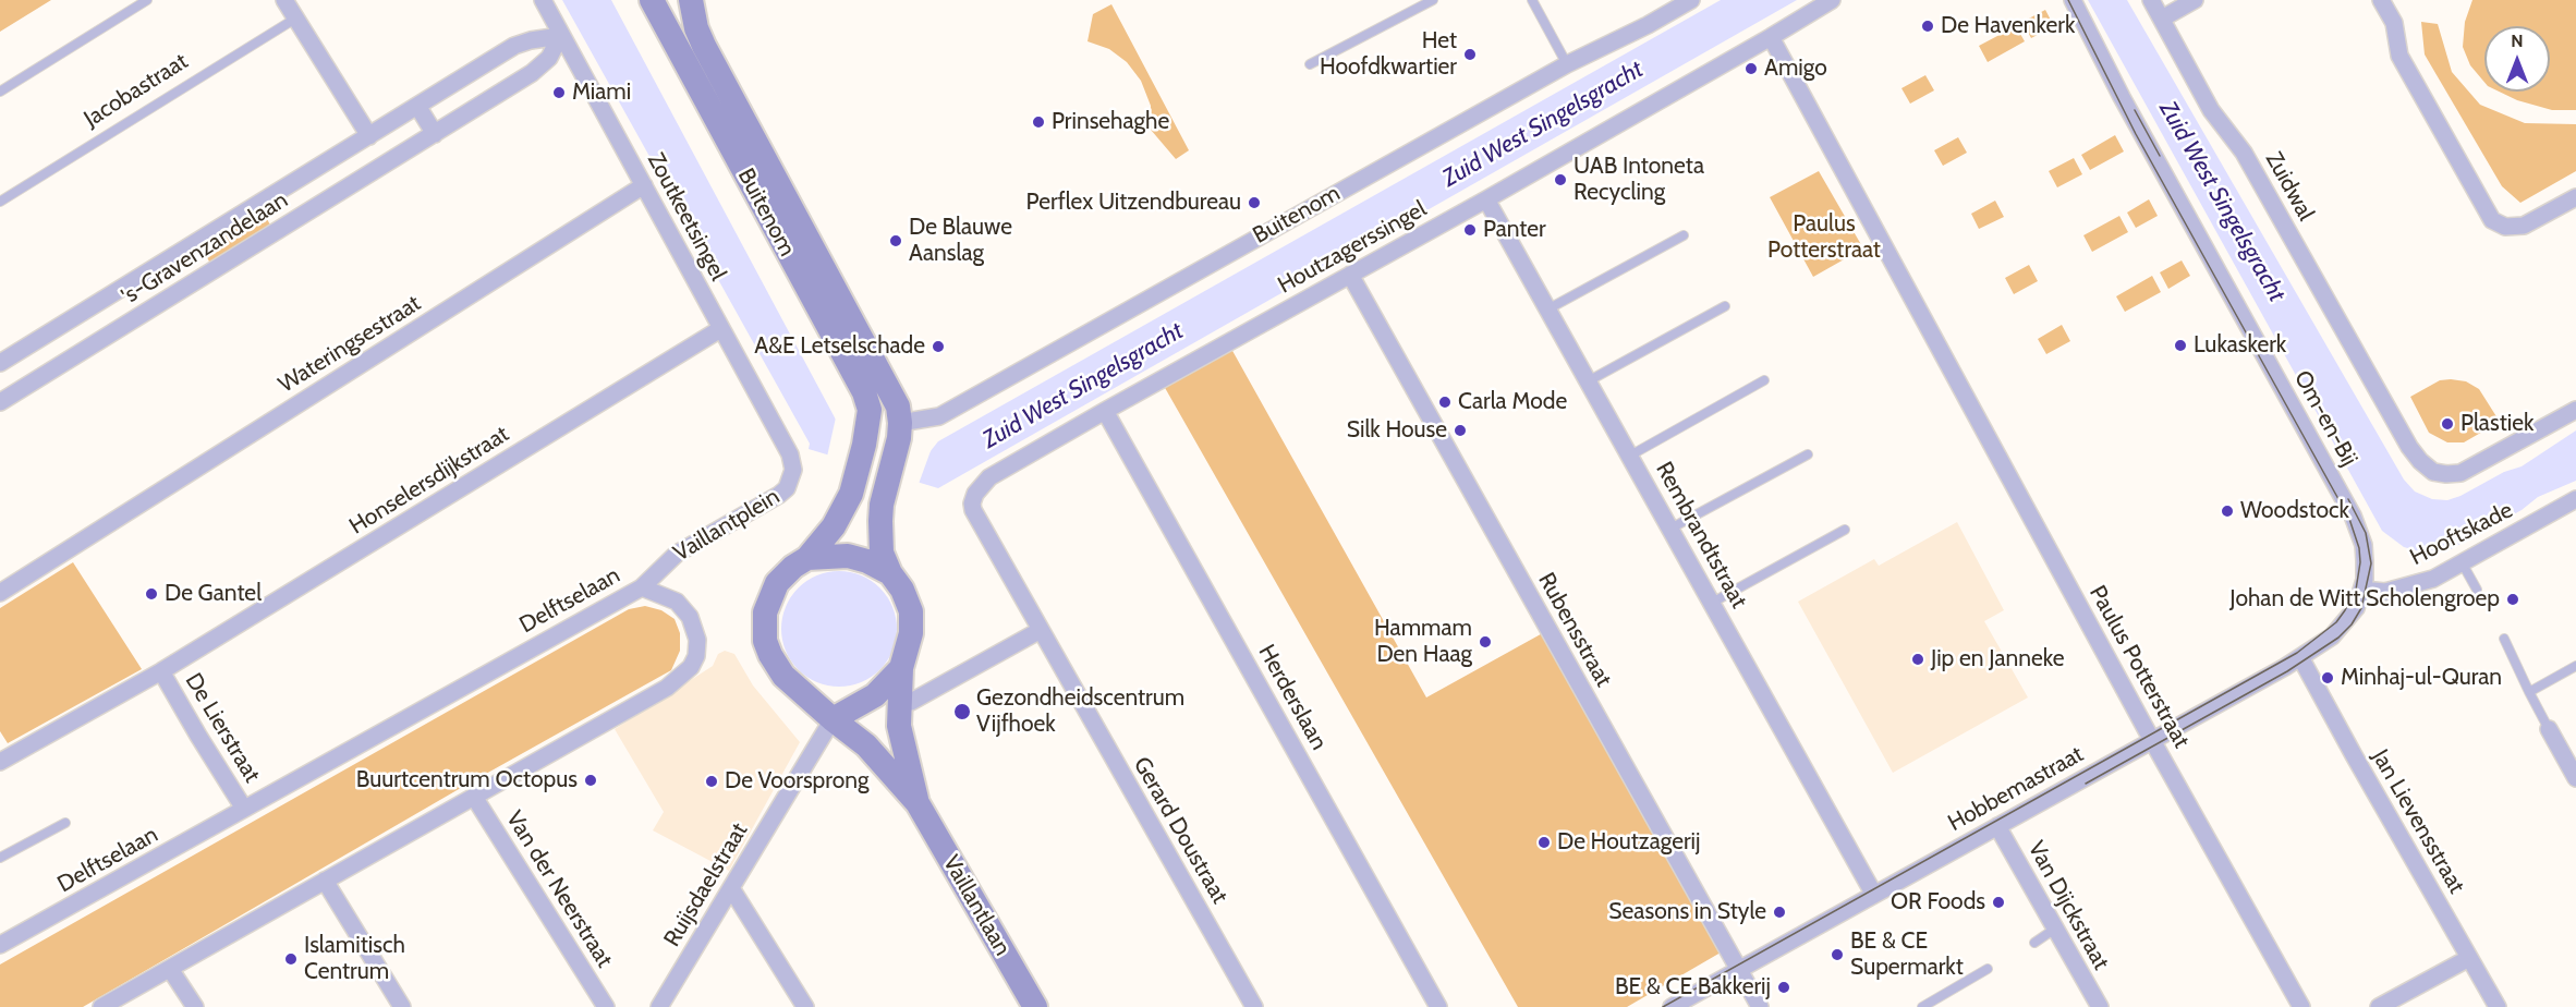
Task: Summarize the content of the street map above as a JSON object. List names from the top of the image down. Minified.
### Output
{"streets":{"main road":["Buitenom","Vaillantlaan"],"street":["Zuidwal","Zoutkeetsingel","Houtzagerssingel","'s-Gravenzandelaan","Wateringsestraat","Om-en-Bij","Honselersdijkstraat","Vaillantplein","Hooftskade","Rembrandtstraat","Delftselaan","Rubensstraat","Paulus Potterstraat","Herderslaan","De Lierstraat","Hobbemastraat","Jan Lievensstraat","Gerard Doustraat","Ruijsdaelstraat","Van der Neerstraat","Van Dijckstraat"],"lane":["Jacobastraat"]},"crossings":[["Buitenom","Ruijsdaelstraat"],["Buitenom","Vaillantlaan"],["Zoutkeetsingel","'s-Gravenzandelaan"],["Zoutkeetsingel","Wateringsestraat"],["Zoutkeetsingel","Honselersdijkstraat"],["Zoutkeetsingel","Vaillantplein"],["Houtzagerssingel","Rembrandtstraat"],["Houtzagerssingel","Rubensstraat"],["Houtzagerssingel","Paulus Potterstraat"],["Houtzagerssingel","Herderslaan"],["Houtzagerssingel","Gerard Doustraat"],["Om-en-Bij","Hooftskade"],["Om-en-Bij","Hobbemastraat"],["Honselersdijkstraat","De Lierstraat"],["Vaillantplein","Delftselaan"],["Hooftskade","Hobbemastraat"],["Rembrandtstraat","Hobbemastraat"],["Delftselaan","De Lierstraat"],["Delftselaan","Van der Neerstraat"],["Rubensstraat","Hobbemastraat"],["Paulus Potterstraat","Hobbemastraat"],["Hobbemastraat","Jan Lievensstraat"],["Hobbemastraat","Van Dijckstraat"],["Ruijsdaelstraat","Vaillantlaan"]],"water":["Zuid West Singelsgracht"],"parks":["Paulus Potterstraat"],"places":["De Havenkerk","Het Hoofdkwartier","Amigo","Miami","Prinsehaghe","UAB Intoneta Recycling","Perflex Uitzendbureau","Panter","De Blauwe Aanslag","Lukaskerk","A&E Letselschade","Carla Mode","Plastiek","Silk House","Woodstock","De Gantel","Johan de Witt Scholengroep","Hammam Den Haag","Jip en Janneke","Minhaj-ul-Quran","Gezondheidscentrum Vijfhoek","Buurtcentrum Octopus","De Voorsprong","De Houtzagerij","OR Foods","Seasons in Style","BE & CE Supermarkt","Islamitisch Centrum","BE & CE Bakkerij"],"north":"top"}
